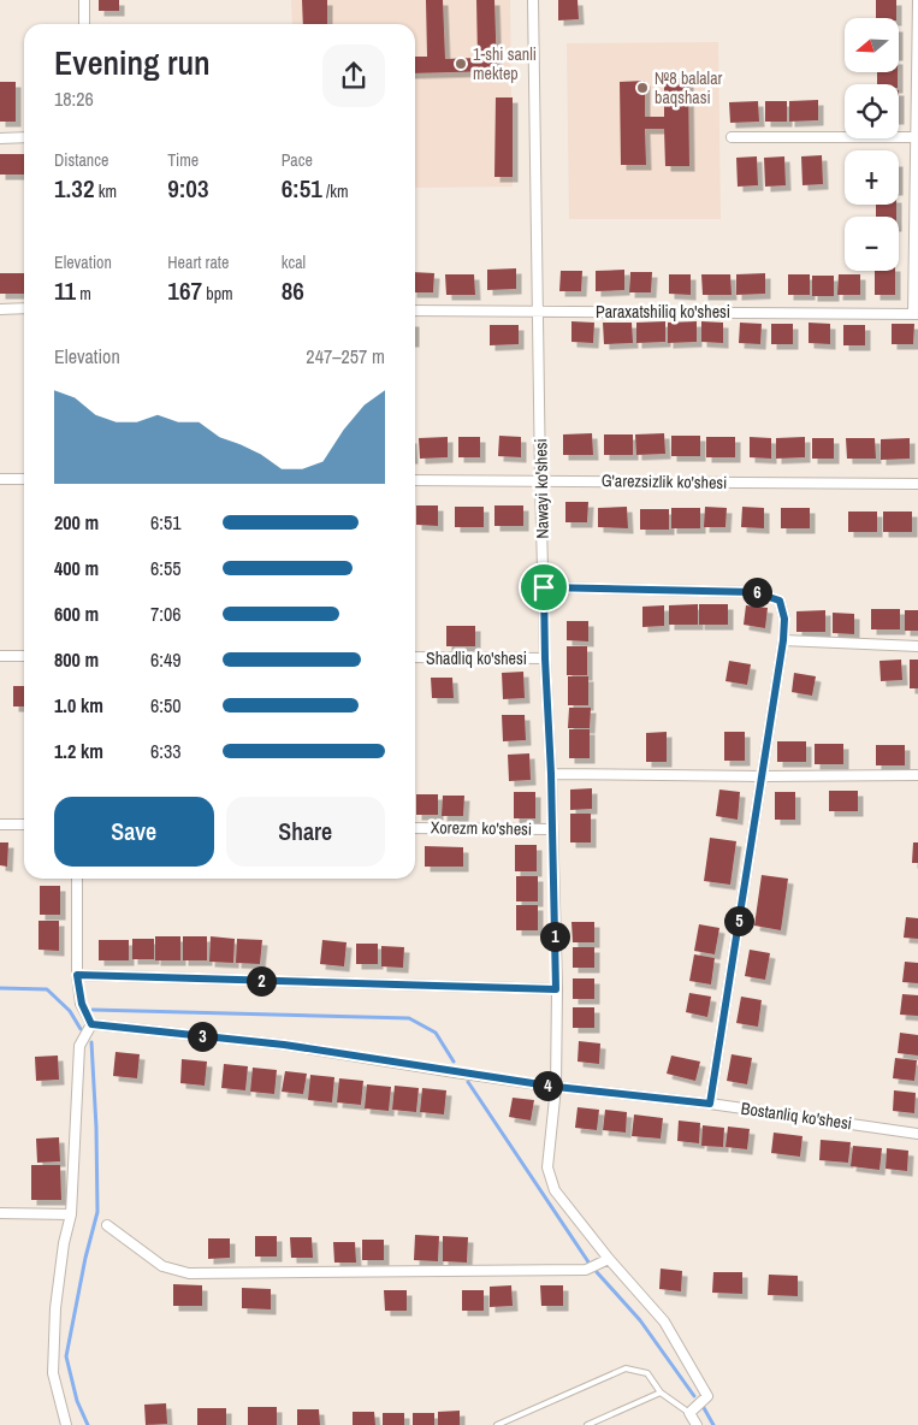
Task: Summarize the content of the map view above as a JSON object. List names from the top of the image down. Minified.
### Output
{"streets":{"street":["Paraxatshiliq ko'shesi","G'arezsizlik ko'shesi","Nawayi ko'shesi","Shadliq ko'shesi","Xorezm ko'shesi","Bostanliq ko'shesi"]},"crossings":[["Paraxatshiliq ko'shesi","Nawayi ko'shesi"],["G'arezsizlik ko'shesi","Nawayi ko'shesi"],["Nawayi ko'shesi","Shadliq ko'shesi"],["Nawayi ko'shesi","Xorezm ko'shesi"],["Nawayi ko'shesi","Bostanliq ko'shesi"]],"places":["1-shi sanli mektep","№8 balalar baqshasi"],"north":"left","page":{"map_buttons":["+","−"],"heading":["Evening run","18:26"],"stats":[["Distance","1.32 km"],["Time","9:03"],["Pace","6:51 /km"],["Elevation","11 m"],["Heart rate","167 bpm"],["kcal","86"]],"chart":["Elevation","247–257 m"],"list":[{"name":"200 m","note":"6:51"},{"name":"400 m","note":"6:55"},{"name":"600 m","note":"7:06"},{"name":"800 m","note":"6:49"},{"name":"1.0 km","note":"6:50"},{"name":"1.2 km","note":"6:33"}],"pins":["6","5","1","2","3","4"],"buttons":["Save","Share"]}}
